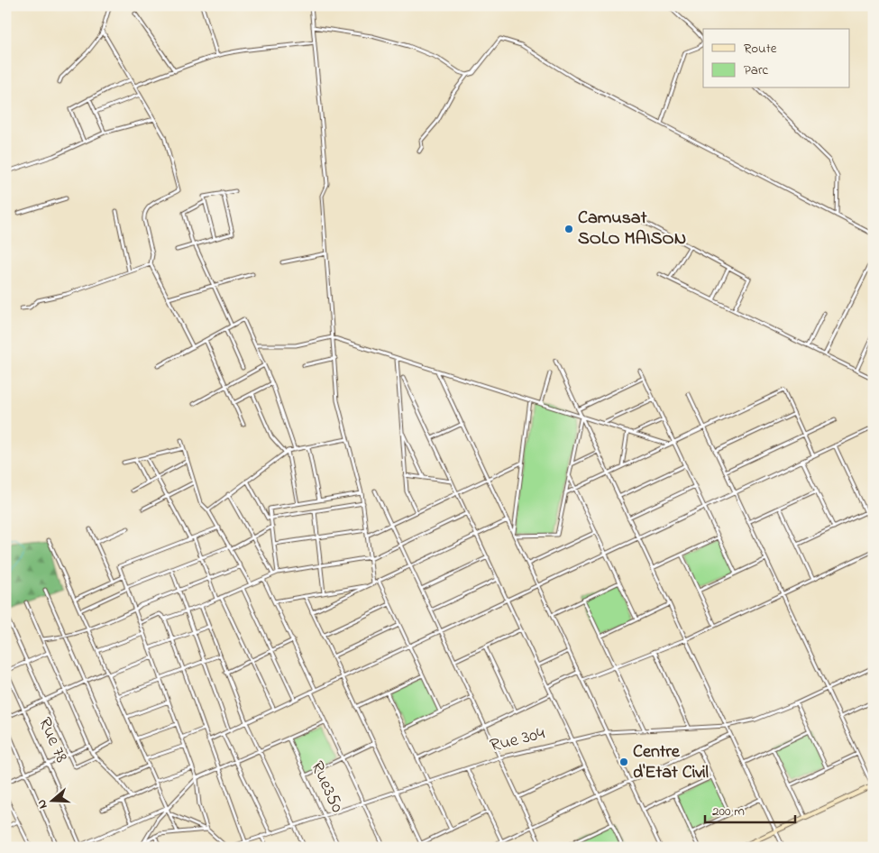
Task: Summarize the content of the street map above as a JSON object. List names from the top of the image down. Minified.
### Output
{"streets":{"street":["Rue 78","Rue 304","Rue350"]},"crossings":[["Rue 304","Rue350"]],"places":["Camusat SOLO MAISON","Centre d'Etat Civil"],"legend":["Route","Parc"],"scale_bar":"200 m","north":"left"}
